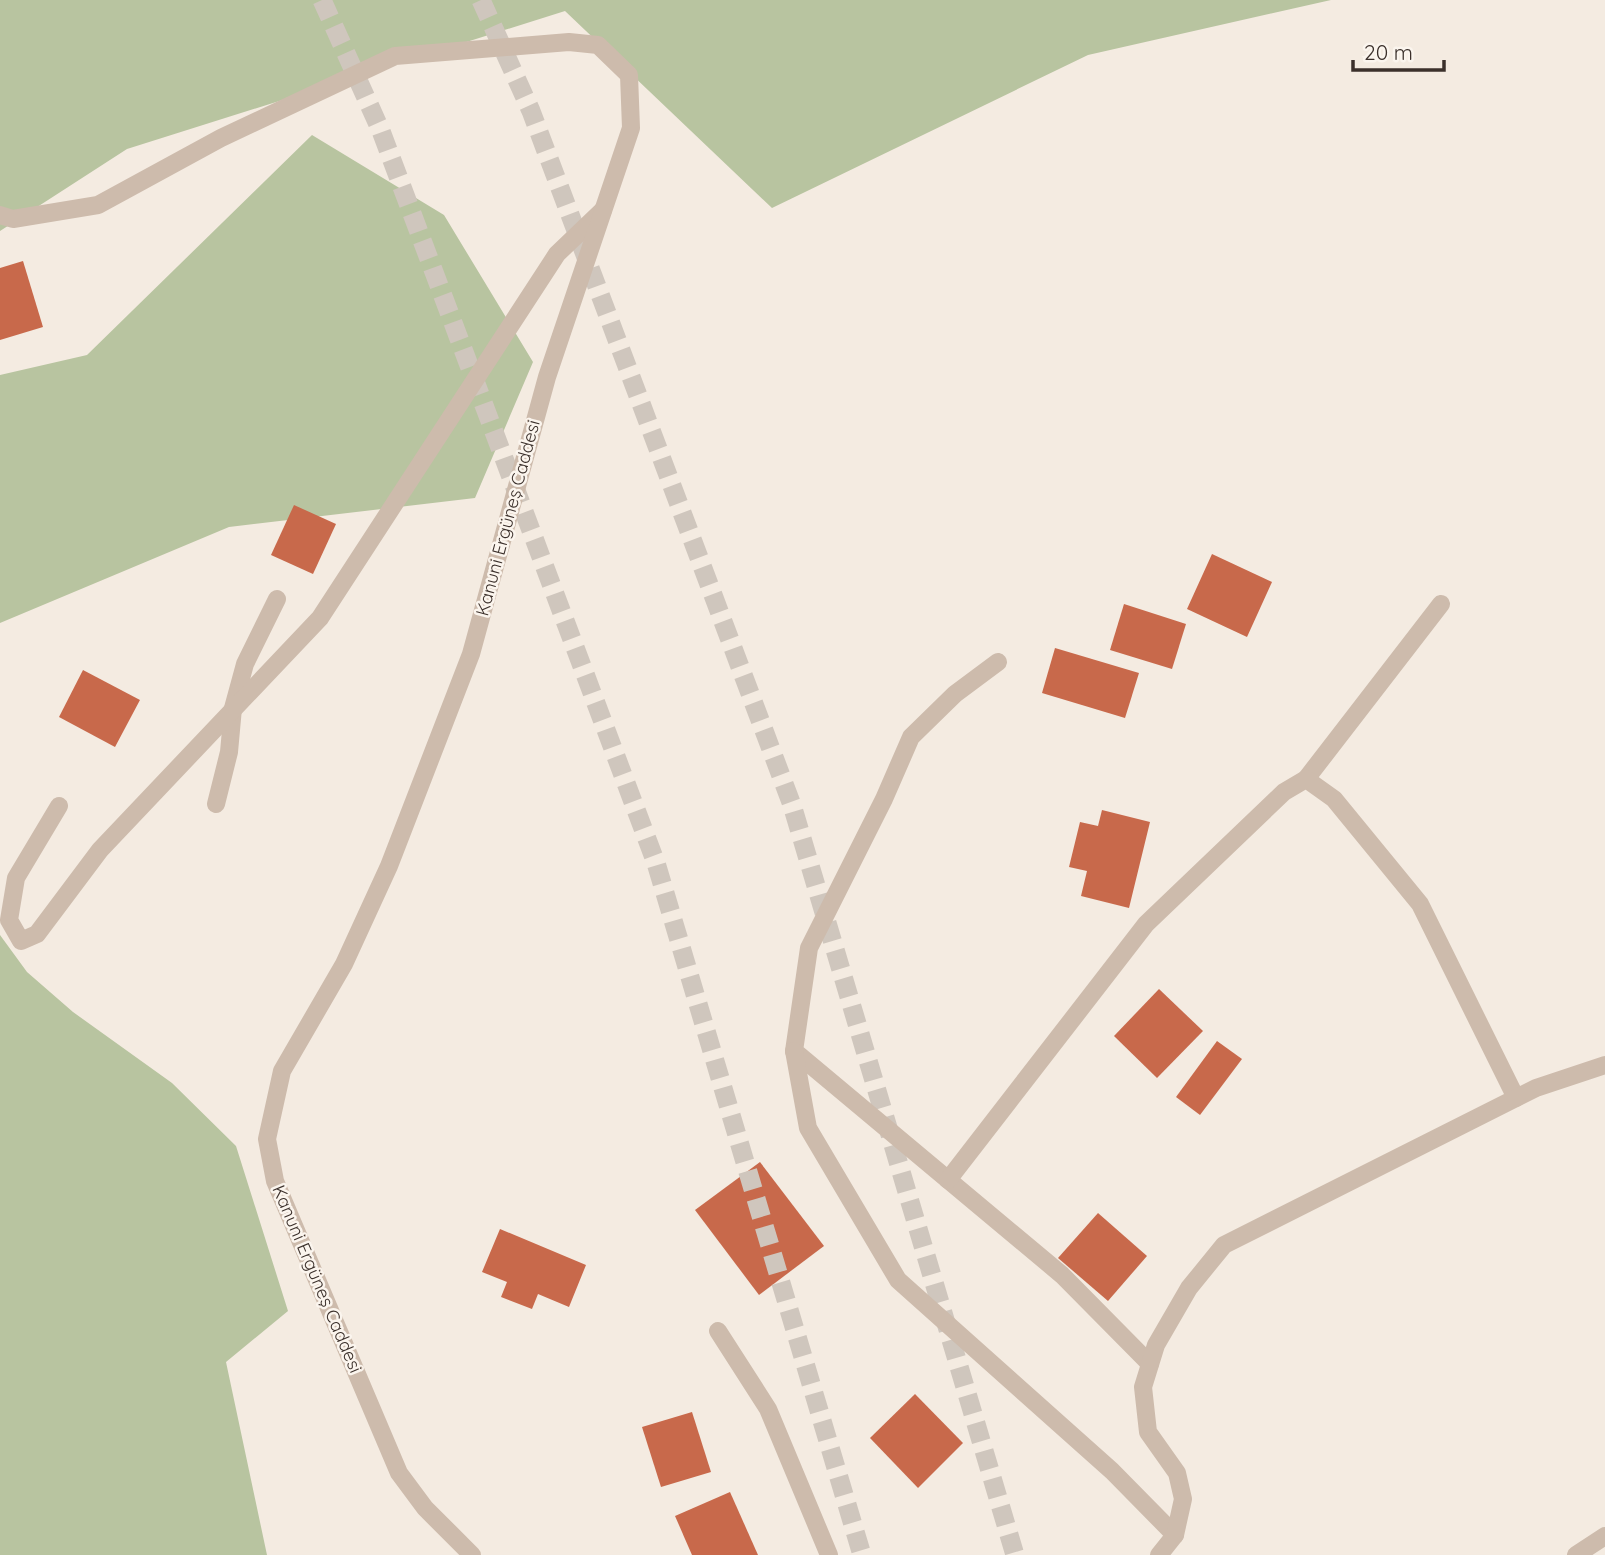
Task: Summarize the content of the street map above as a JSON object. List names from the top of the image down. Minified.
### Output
{"streets":{"street":["Kanuni Ergüneş Caddesi"]},"scale_bar":"20 m"}
